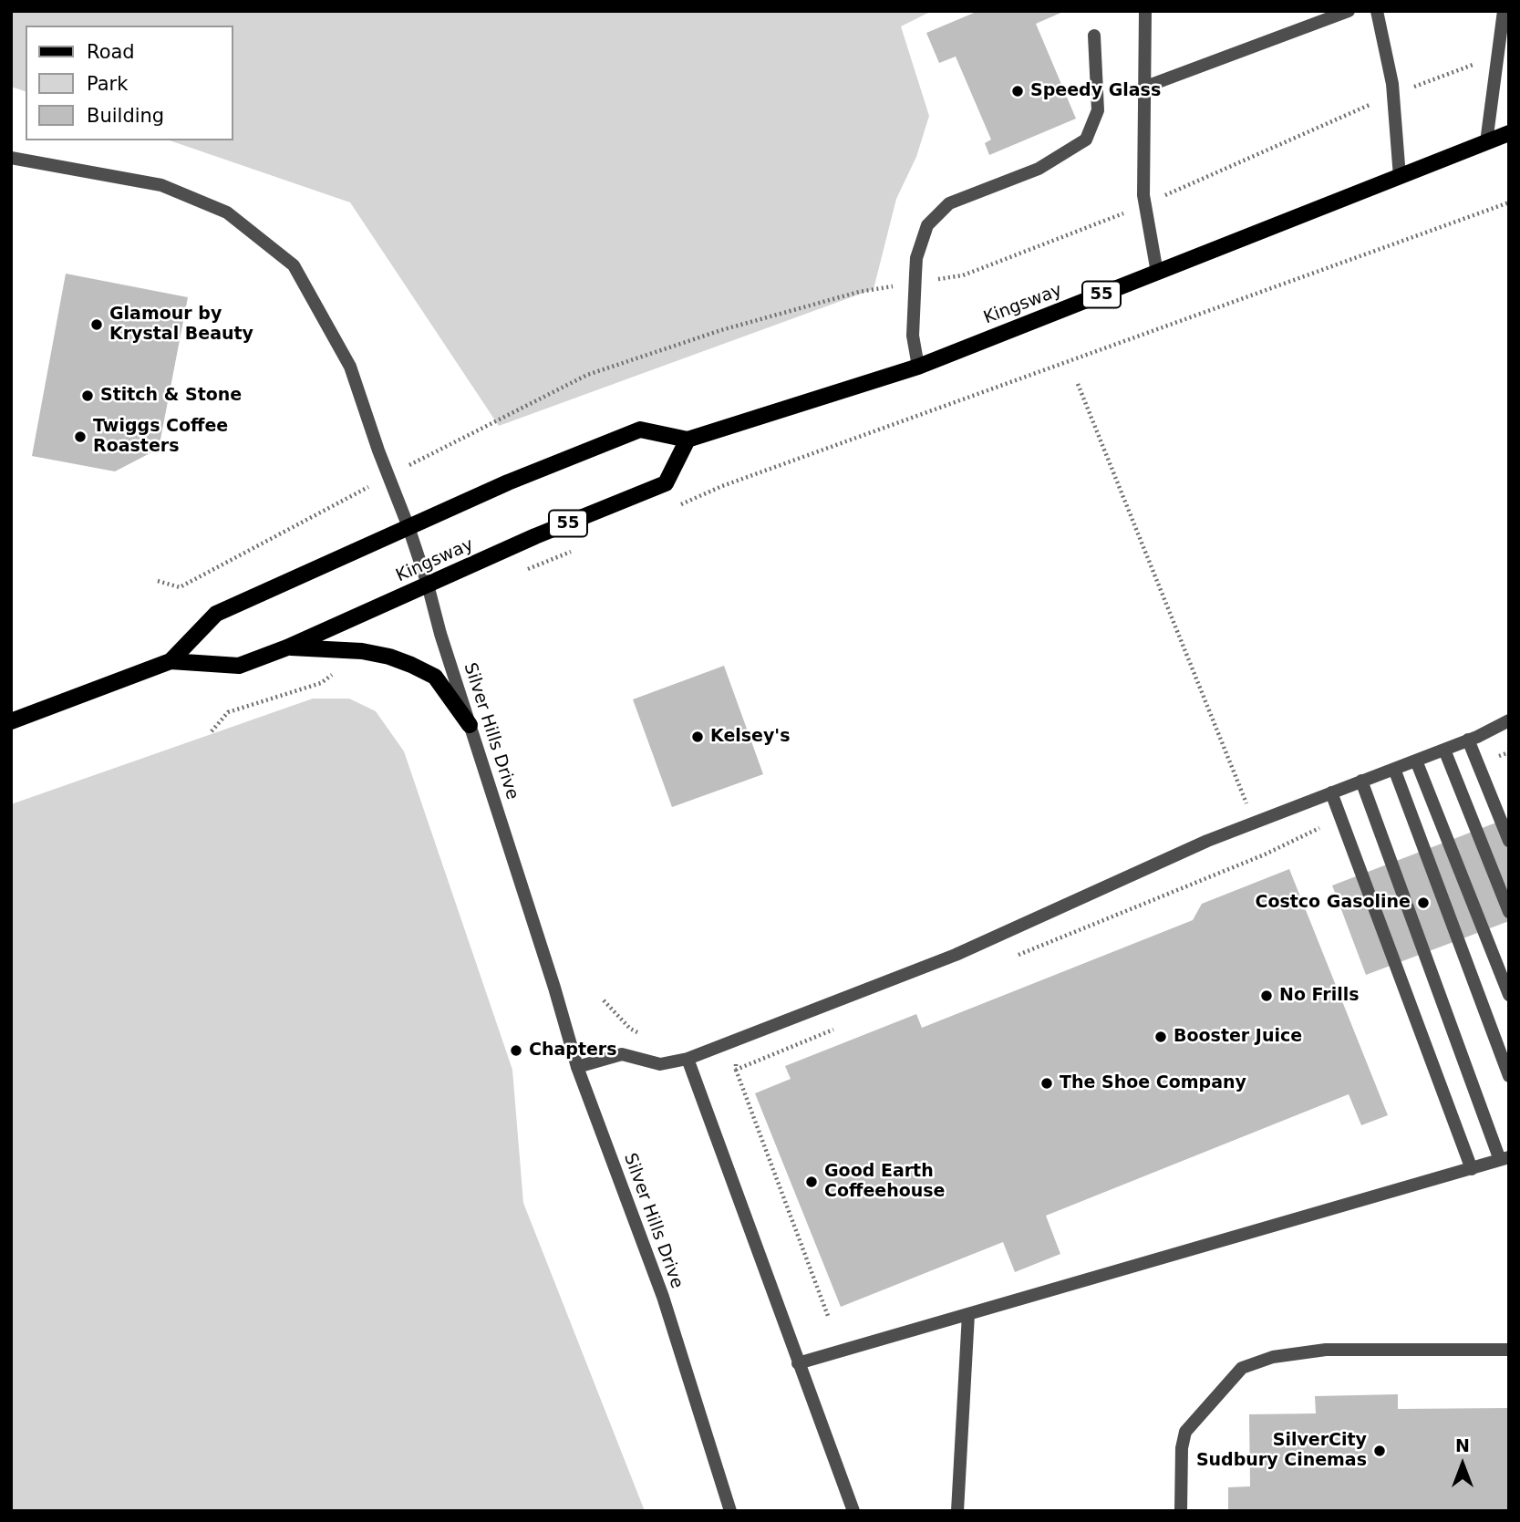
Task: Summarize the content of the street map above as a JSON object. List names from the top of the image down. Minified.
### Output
{"streets":{"main road":["55","Kingsway"],"street":["Silver Hills Drive"]},"crossings":[["Kingsway","Silver Hills Drive"]],"places":["Speedy Glass","Glamour by Krystal Beauty","Stitch & Stone","Twiggs Coffee Roasters","Kelsey's","Costco Gasoline","No Frills","Booster Juice","Chapters","The Shoe Company","Good Earth Coffeehouse","SilverCity Sudbury Cinemas"],"legend":["Road","Park","Building"],"north":"top"}
